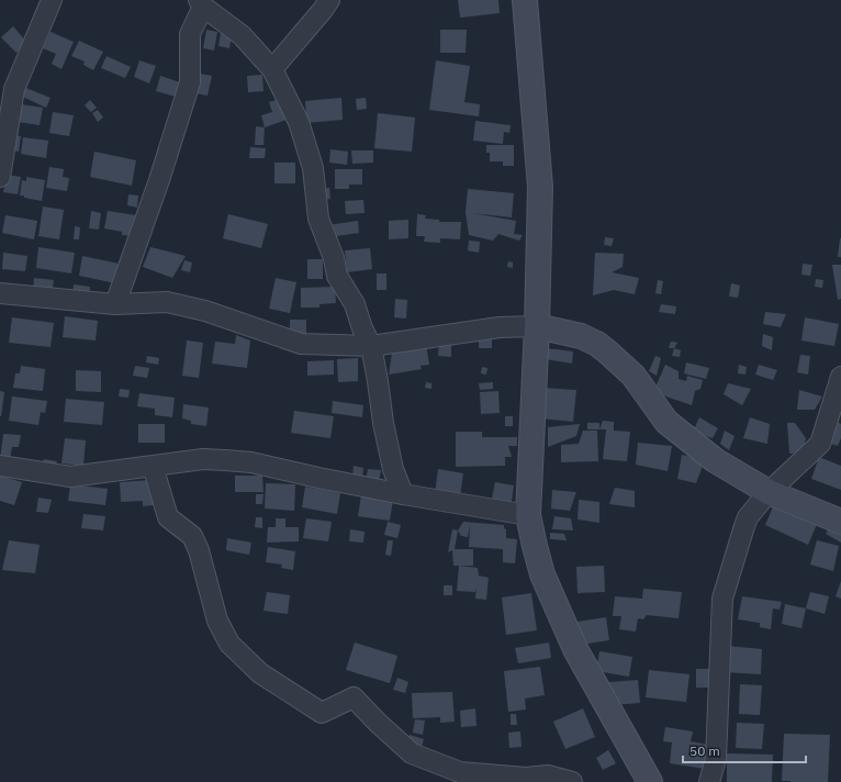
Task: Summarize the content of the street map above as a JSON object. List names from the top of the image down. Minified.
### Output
{"scale_bar":"50 m"}
